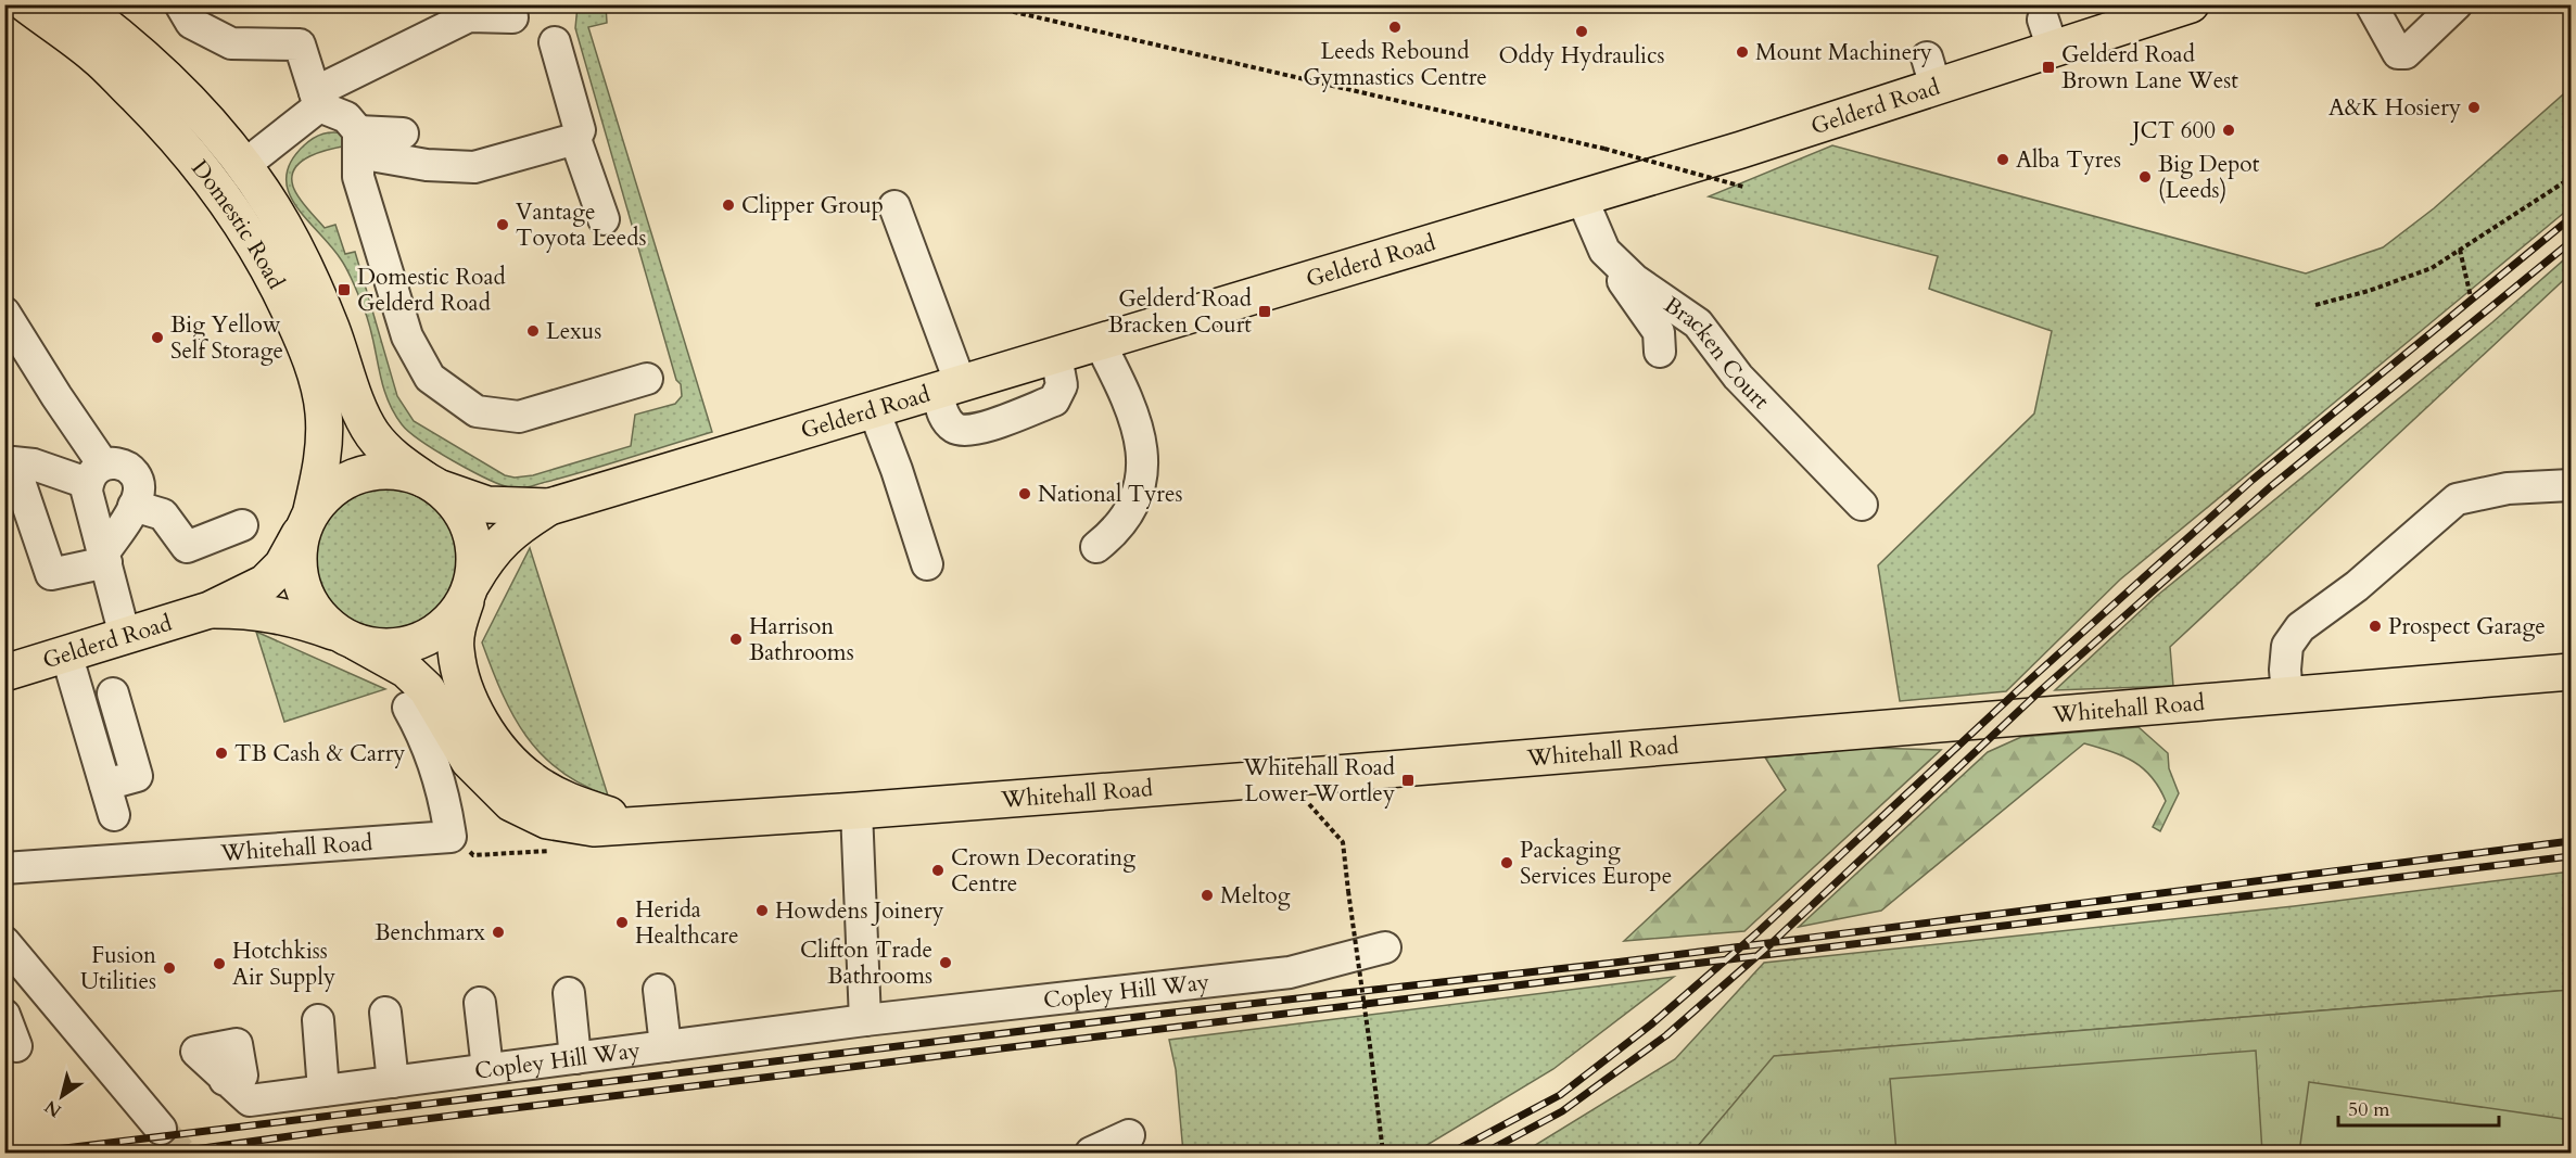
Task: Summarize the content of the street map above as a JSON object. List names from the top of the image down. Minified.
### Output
{"streets":{"main road":["Gelderd Road","Domestic Road","Whitehall Road"],"street":["Bracken Court","Copley Hill Way"]},"crossings":[["Gelderd Road","Domestic Road"],["Gelderd Road","Bracken Court"],["Gelderd Road","Whitehall Road"],["Domestic Road","Whitehall Road"]],"places":{"other":["Leeds Rebound Gymnastics Centre","Oddy Hydraulics","Mount Machinery","A&K Hosiery","JCT 600","Alba Tyres","Big Depot (Leeds)","Clipper Group","Vantage Toyota Leeds","Lexus","Big Yellow Self Storage","National Tyres","Prospect Garage","Harrison Bathrooms","TB Cash & Carry","Packaging Services Europe","Crown Decorating Centre","Meltog","Howdens Joinery","Herida Healthcare","Benchmarx","Clifton Trade Bathrooms","Hotchkiss Air Supply","Fusion Utilities"],"transit":["Gelderd Road Brown Lane West","Domestic Road Gelderd Road","Gelderd Road Bracken Court","Whitehall Road Lower Wortley"]},"scale_bar":"50 m","north":"bottom left"}
